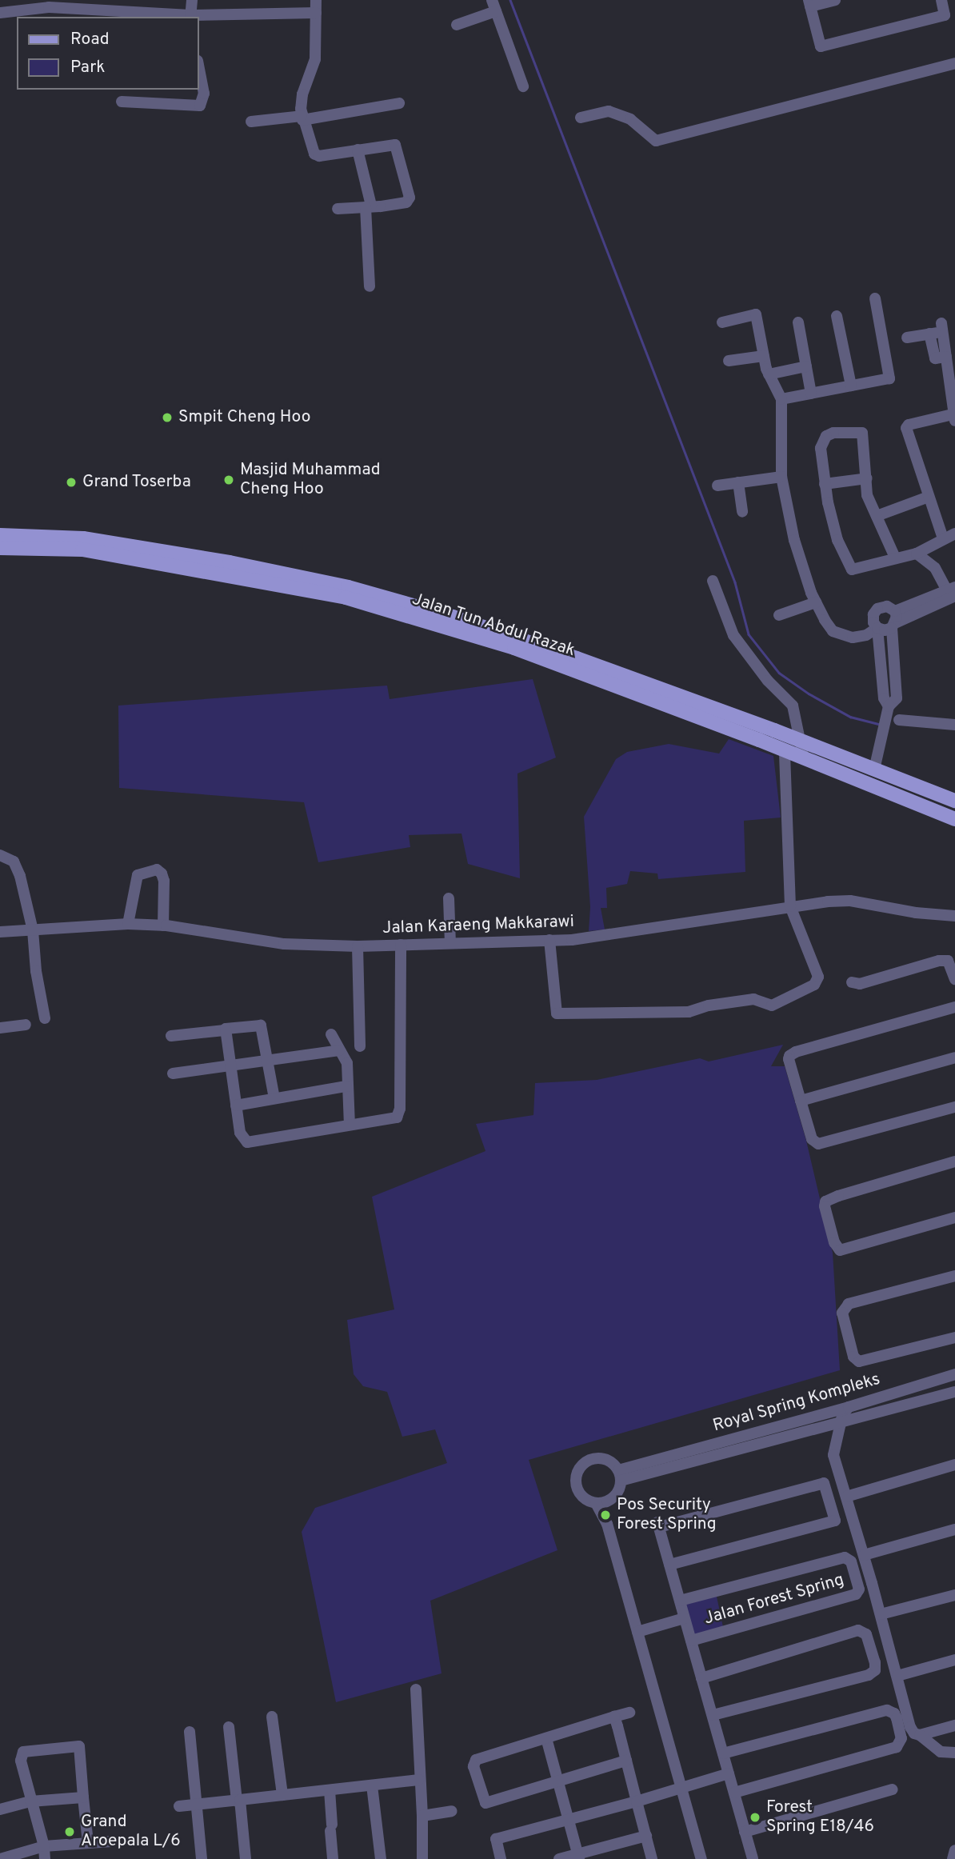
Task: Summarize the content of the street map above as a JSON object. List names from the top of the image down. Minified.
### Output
{"streets":{"main road":["Jalan Tun Abdul Razak"],"street":["Jalan Karaeng Makkarawi","Royal Spring Kompleks","Jalan Forest Spring"]},"places":["Smpit Cheng Hoo","Masjid Muhammad Cheng Hoo","Grand Toserba","Pos Security Forest Spring","Forest Spring E18/46","Grand Aroepala L/6"],"legend":["Road","Park"]}
